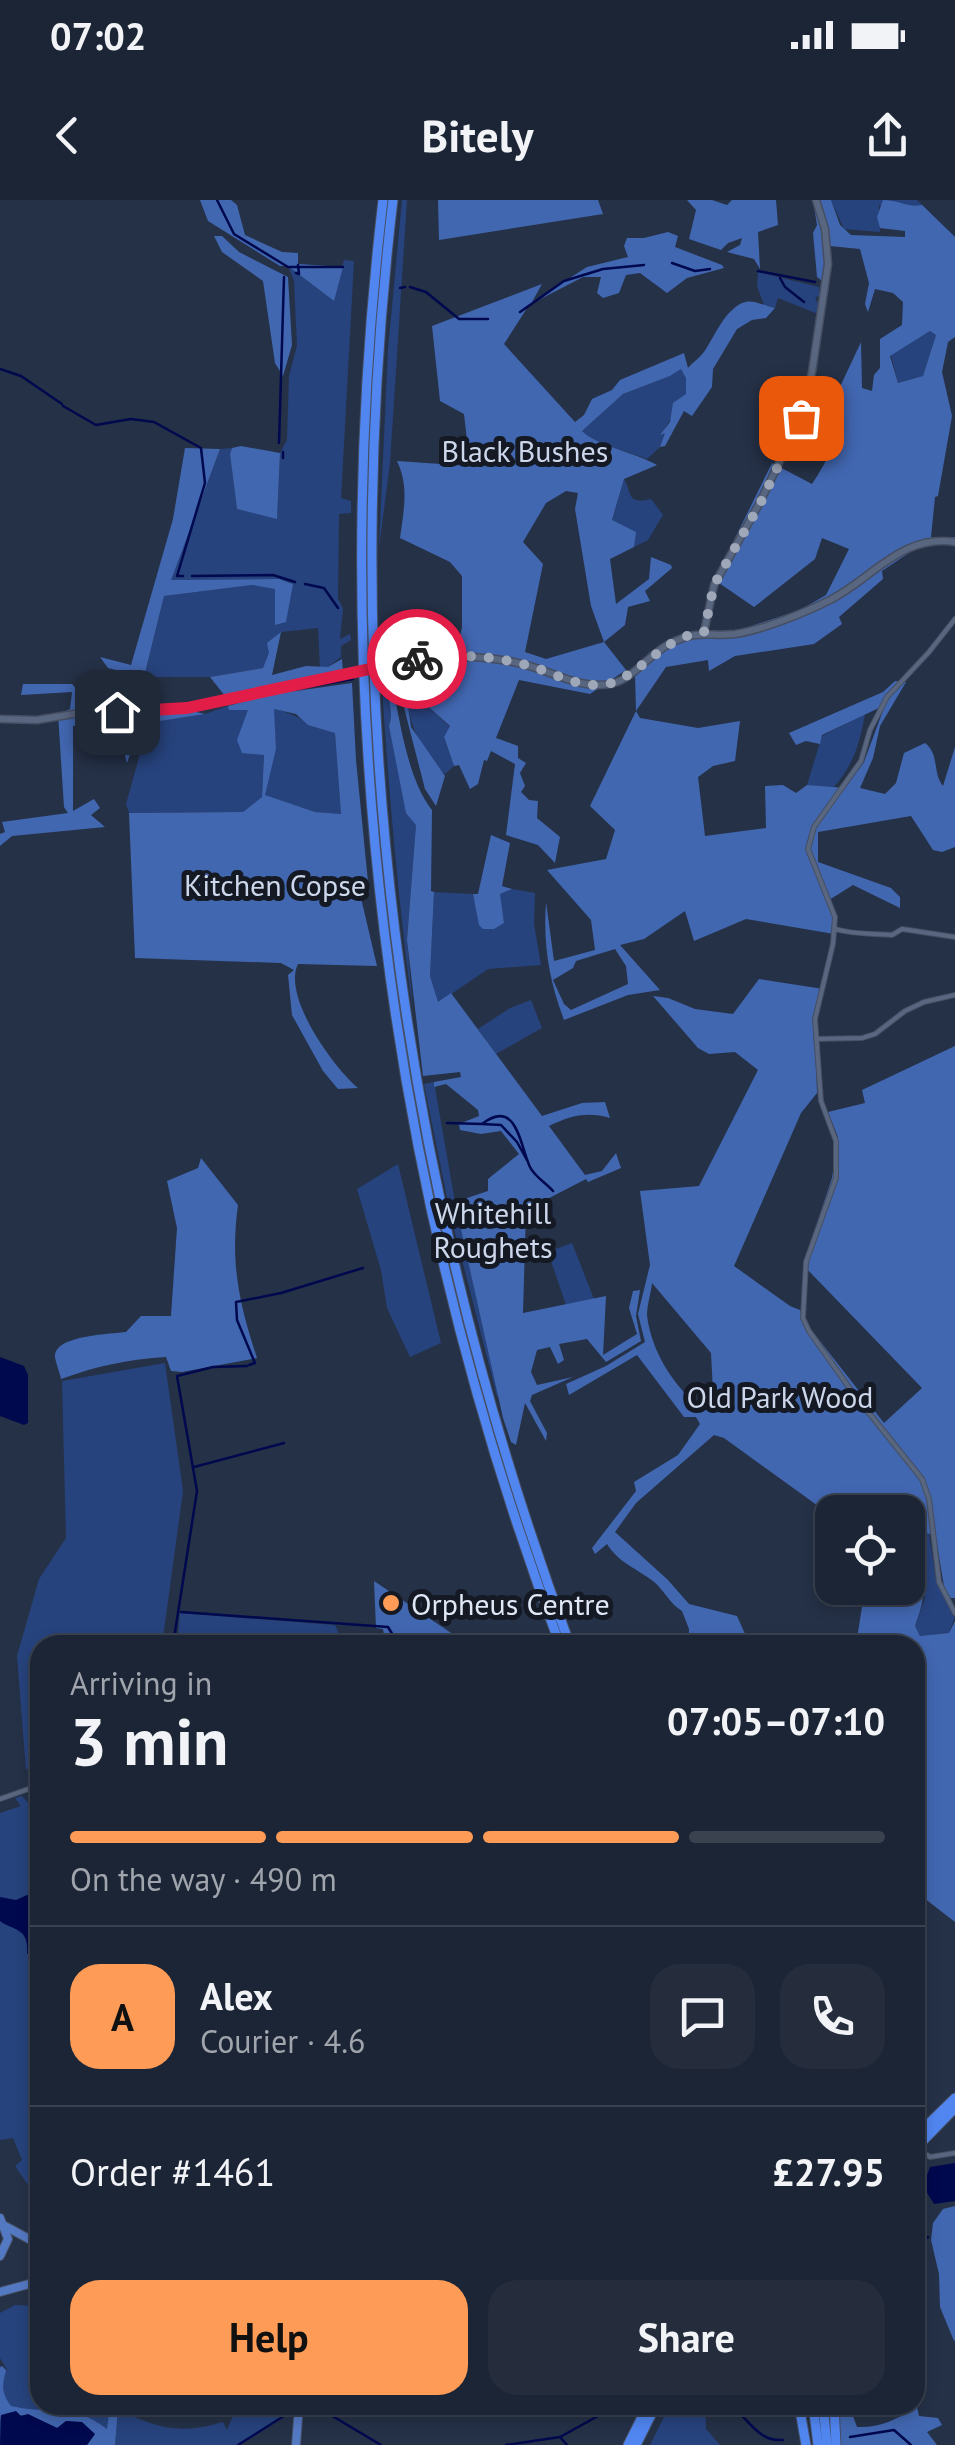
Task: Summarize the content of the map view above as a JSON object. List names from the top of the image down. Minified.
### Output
{"parks":["Black Bushes","Kitchen Copse","Whitehill Roughets","Old Park Wood"],"places":["Orpheus Centre"],"page":{"status":"07:02","header":"Bitely","heading":["3 min","Arriving in","07:05–07:10"],"panel":["Alex","Courier · 4.6","Order #1461","£27.95"],"bar":"On the way · 490 m","round":"A","buttons":["Help","Share"]}}
